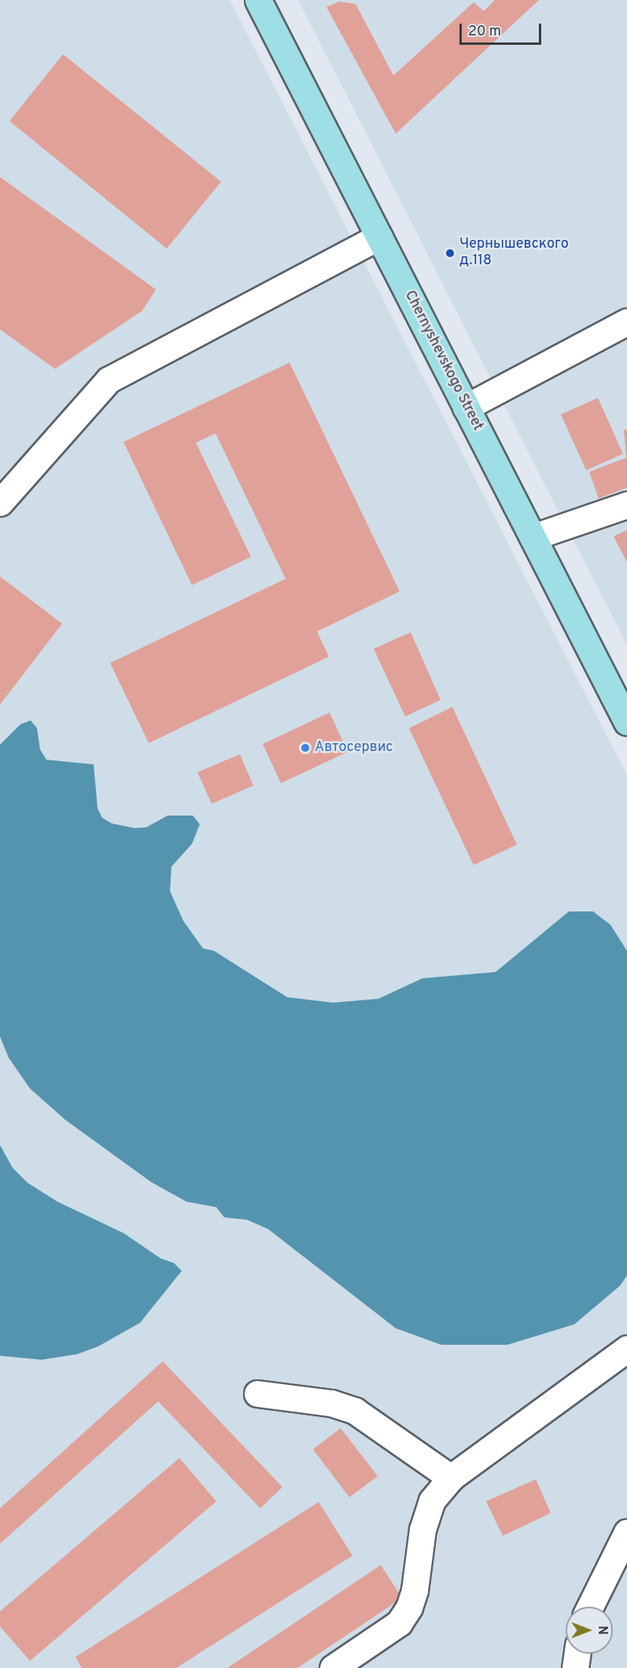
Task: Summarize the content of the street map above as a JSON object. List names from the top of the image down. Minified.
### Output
{"streets":{"main road":["Chernyshevskogo Street"]},"places":["Чернышевского д.118","Автосервис"],"scale_bar":"20 m","north":"right"}
